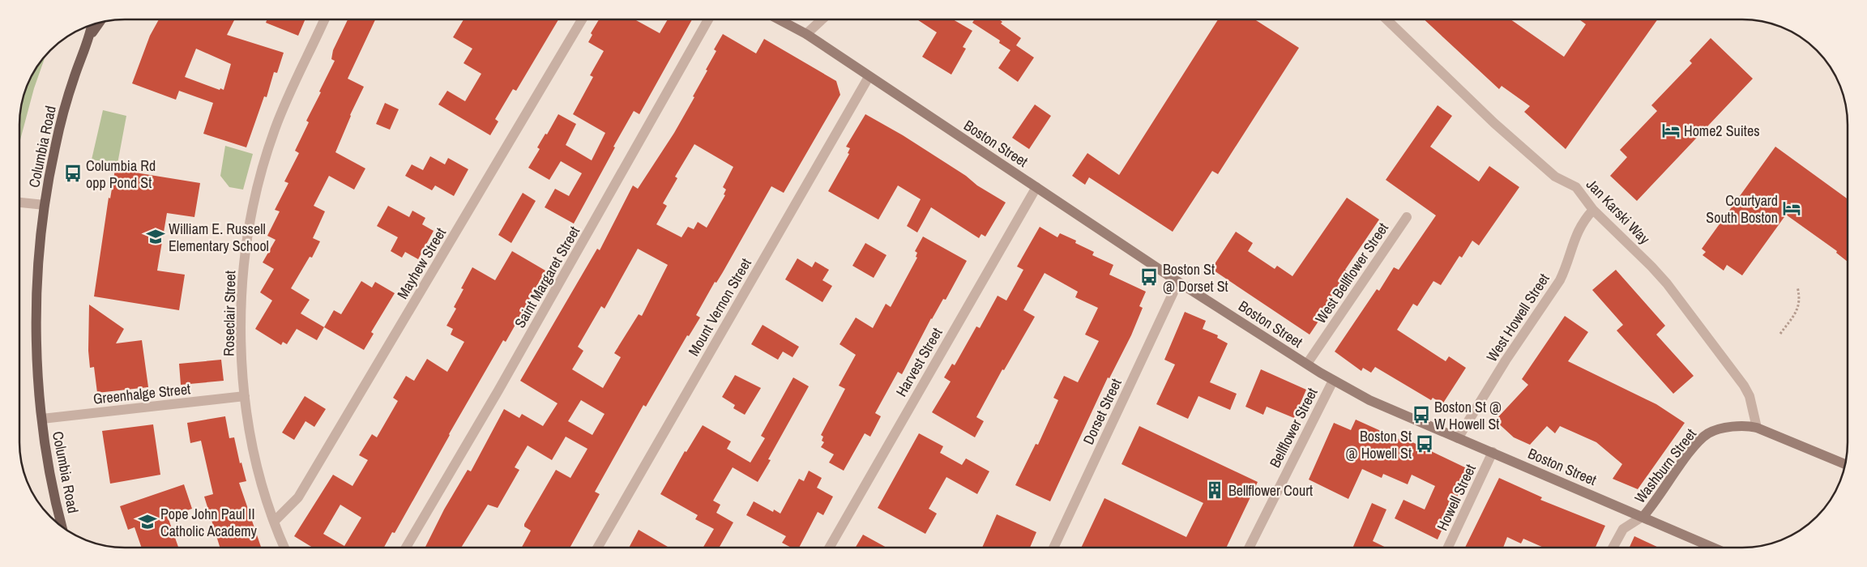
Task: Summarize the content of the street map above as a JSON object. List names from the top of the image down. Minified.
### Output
{"streets":{"main road":["Boston Street","Columbia Road","Washburn Street"],"street":["Jan Karski Way","Mayhew Street","West Bellflower Street","Saint Margaret Street","Mount Vernon Street","Roseclair Street","West Howell Street","Harvest Street","Greenhalge Street","Dorset Street","Bellflower Street","Howell Street"]},"crossings":[["Boston Street","West Bellflower Street"],["Boston Street","Mount Vernon Street"],["Boston Street","West Howell Street"],["Boston Street","Harvest Street"],["Boston Street","Dorset Street"],["Boston Street","Bellflower Street"],["Boston Street","Washburn Street"],["Boston Street","Howell Street"],["Columbia Road","Greenhalge Street"],["Jan Karski Way","West Howell Street"],["Jan Karski Way","Washburn Street"],["Mayhew Street","Roseclair Street"],["Roseclair Street","Greenhalge Street"]],"places":{"hotel":["Home2 Suites","Courtyard South Boston"],"bus stop":["Columbia Rd opp Pond St","Boston St @ Dorset St","Boston St @ W Howell St","Boston St @ Howell St"],"school or university":["William E. Russell Elementary School","Pope John Paul II Catholic Academy"],"building":["Bellflower Court"]}}
